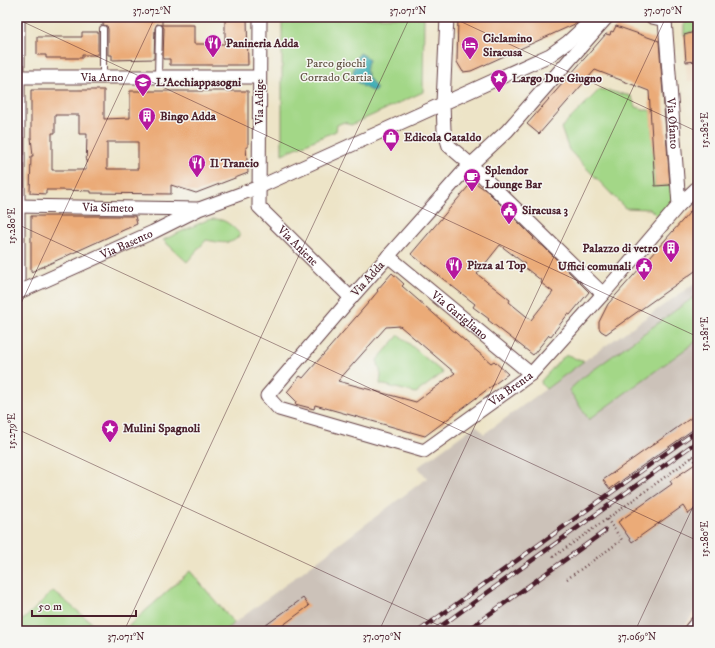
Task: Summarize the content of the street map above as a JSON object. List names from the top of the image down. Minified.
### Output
{"streets":{"street":["Via Arno","Via Adige","Via Ofanto","Via Simeto","Via Basento","Via Aniene","Via Adda","Via Garigliano","Via Brenta"]},"crossings":[["Via Arno","Via Adige"],["Via Adige","Via Basento"],["Via Ofanto","Via Brenta"],["Via Simeto","Via Basento"],["Via Basento","Via Aniene"],["Via Aniene","Via Adda"],["Via Adda","Via Garigliano"],["Via Adda","Via Brenta"],["Via Garigliano","Via Brenta"]],"parks":["Parco giochi Corrado Cartia"],"places":{"restaurant":["Panineria Adda","Il Trancio","Pizza al Top"],"hotel":["Ciclamino Siracusa"],"place":["Largo Due Giugno","Mulini Spagnoli"],"school or university":["L'Acchiappasogni"],"building":["Bingo Adda","Palazzo di vetro"],"shop":["Edicola Cataldo"],"cafe":["Splendor Lounge Bar"],"public building":["Siracusa 3","Uffici comunali"]},"scale_bar":"50 m","coordinates":["37.072°N","37.071°N","37.070°N","15.282°E","15.280°E","15.281°E","15.279°E","37.069°N"]}
